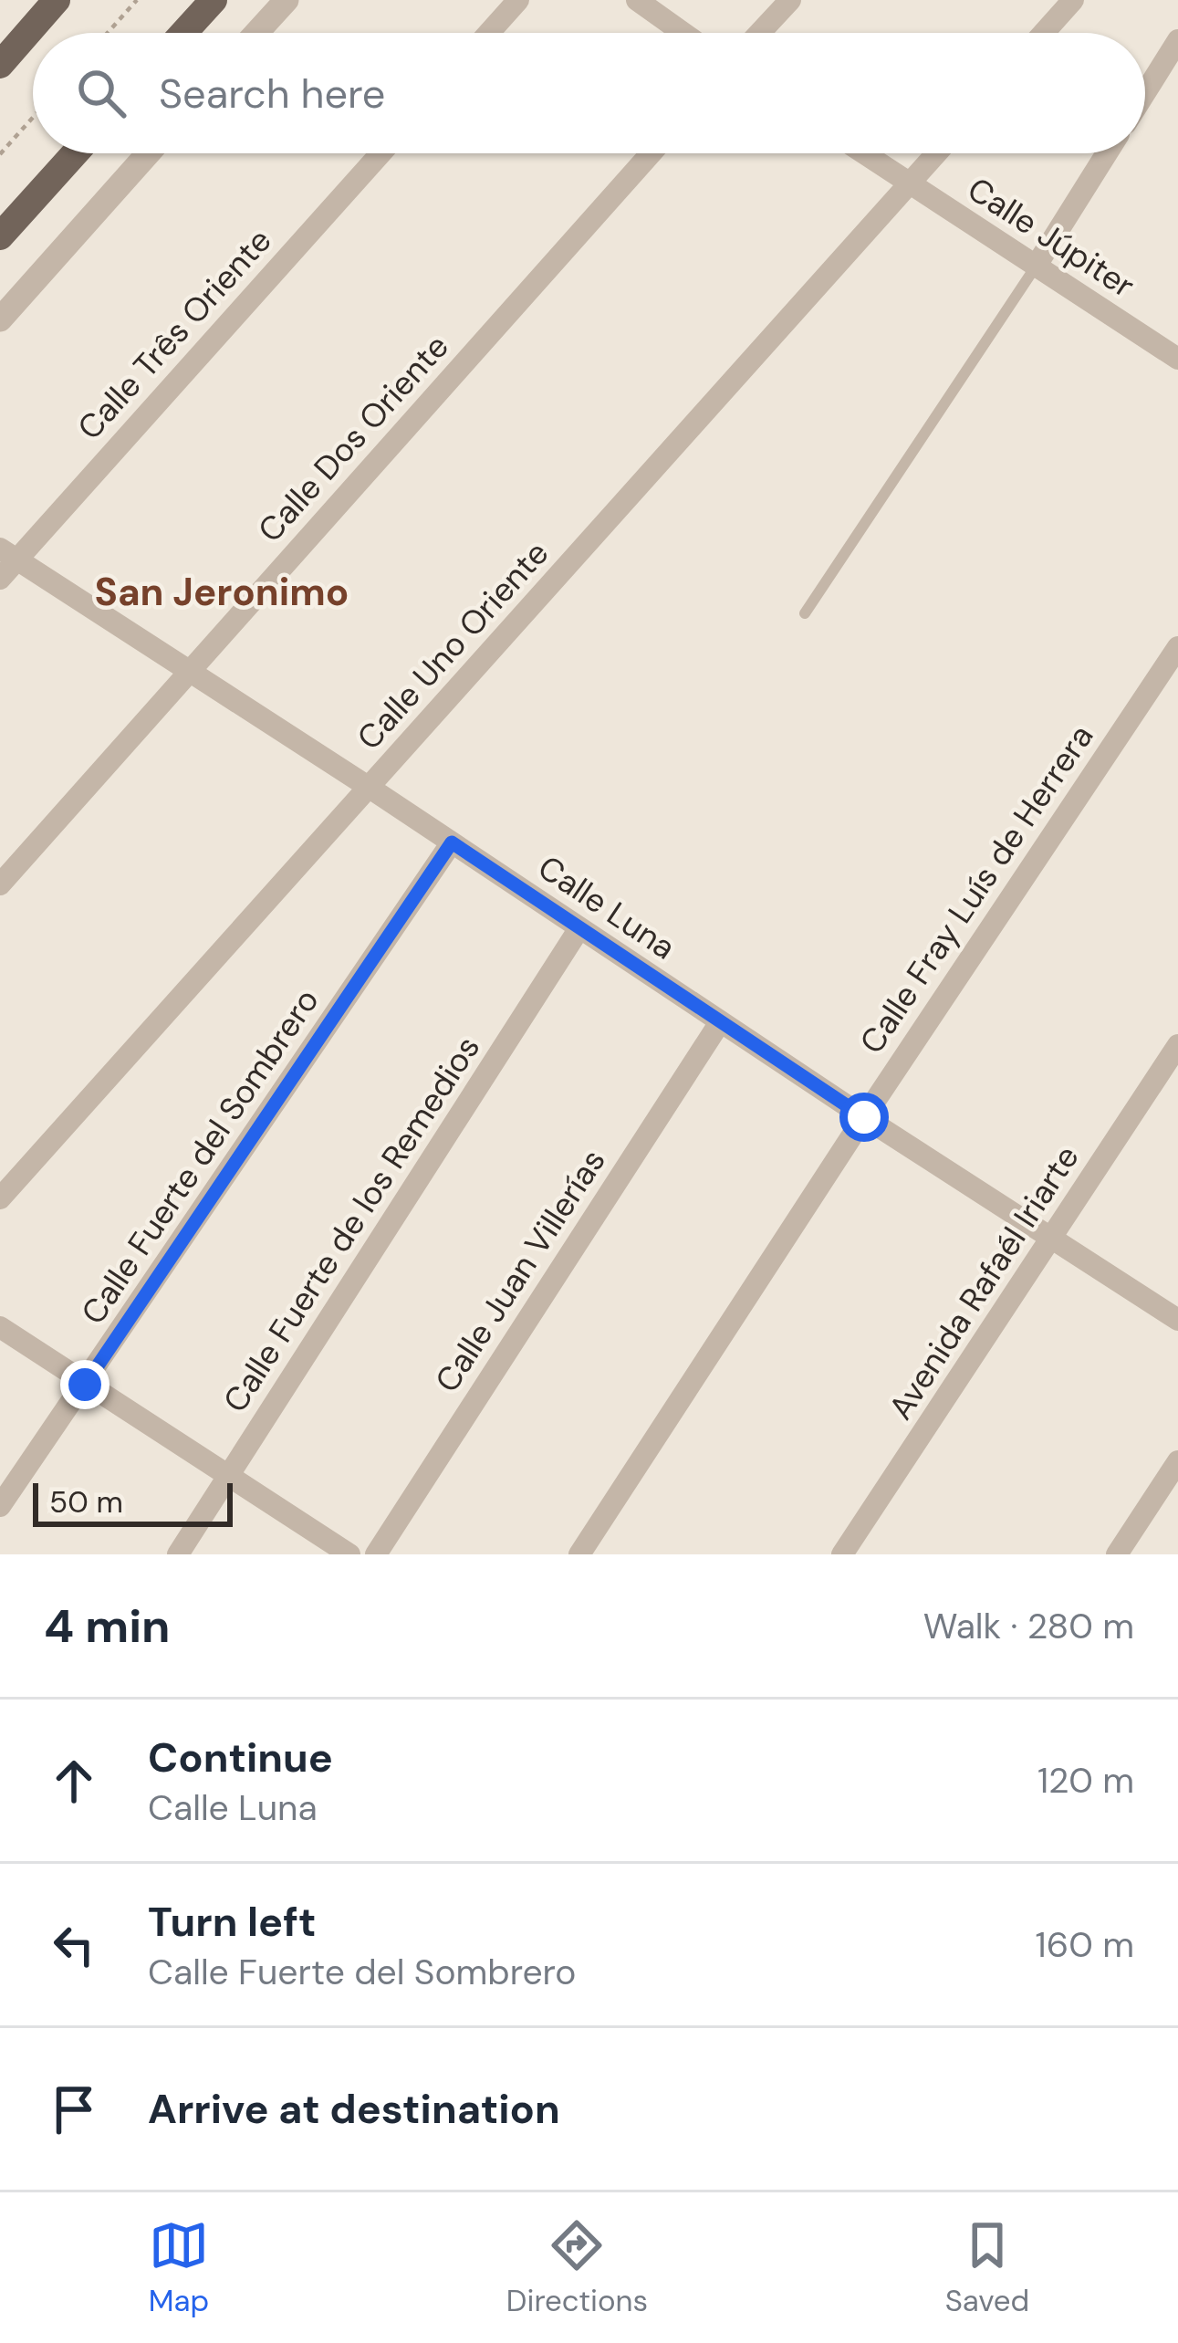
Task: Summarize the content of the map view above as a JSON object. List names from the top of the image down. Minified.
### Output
{"streets":{"street":["Calle Júpiter","Calle Três Oriente","Calle Dos Oriente","Calle Uno Oriente","Calle Fray Luís de Herrera","Calle Luna","Calle Fuerte del Sombrero","Calle Fuerte de los Remedios","Calle Juan Villerías","Avenida Rafaél Iriarte"]},"crossings":[["Calle Júpiter","Calle Uno Oriente"],["Calle Três Oriente","Calle Luna"],["Calle Dos Oriente","Calle Luna"],["Calle Uno Oriente","Calle Luna"],["Calle Fray Luís de Herrera","Calle Luna"],["Calle Luna","Calle Fuerte del Sombrero"],["Calle Luna","Calle Fuerte de los Remedios"],["Calle Luna","Calle Juan Villerías"],["Calle Luna","Avenida Rafaél Iriarte"]],"districts":["San Jeronimo"],"scale_bar":"50 m","page":{"search":"Search here","scale":"50 m","heading":["4 min","Walk · 280 m"],"list":[["Continue","Calle Luna","120 m"],["Turn left","Calle Fuerte del Sombrero","160 m"],"Arrive at destination"],"nav":["Map","Directions","Saved"]}}
